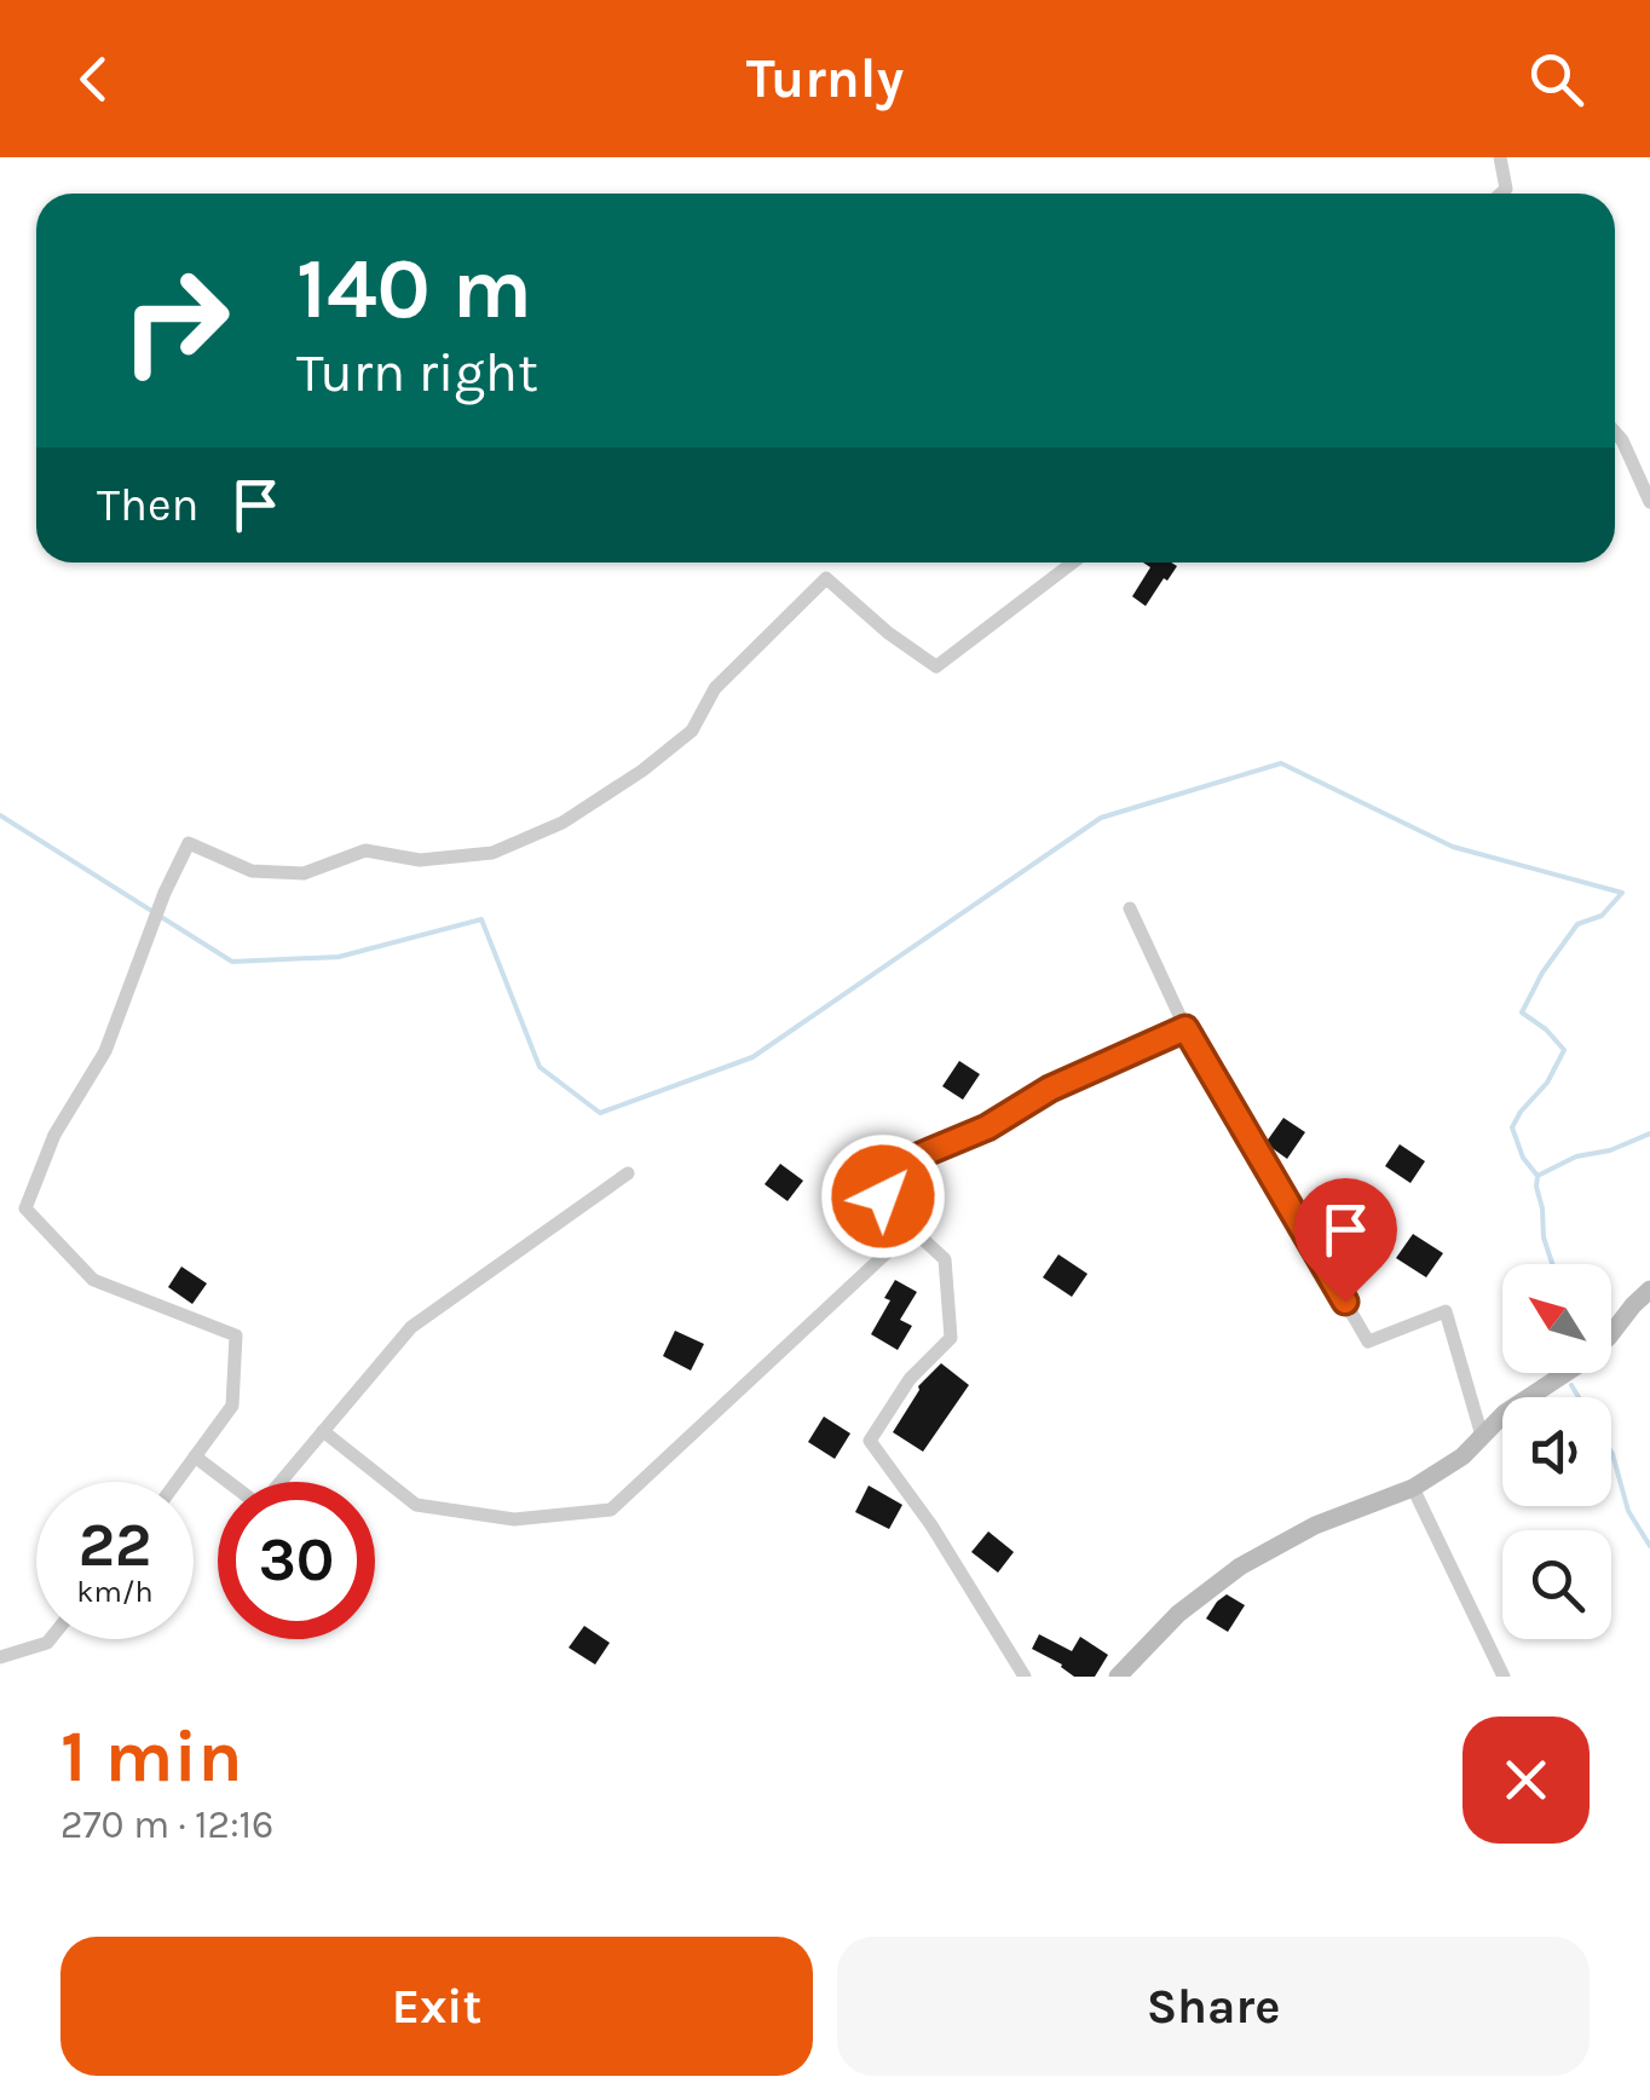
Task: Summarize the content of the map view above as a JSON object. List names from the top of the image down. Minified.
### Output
{"north":"top left","page":{"header":"Turnly","turn":["140 m","Turn right"],"then":"Then","speed":"22 km/h","limit":"30","heading":["1 min","270 m · 12:16"],"buttons":["Exit","Share"]}}
